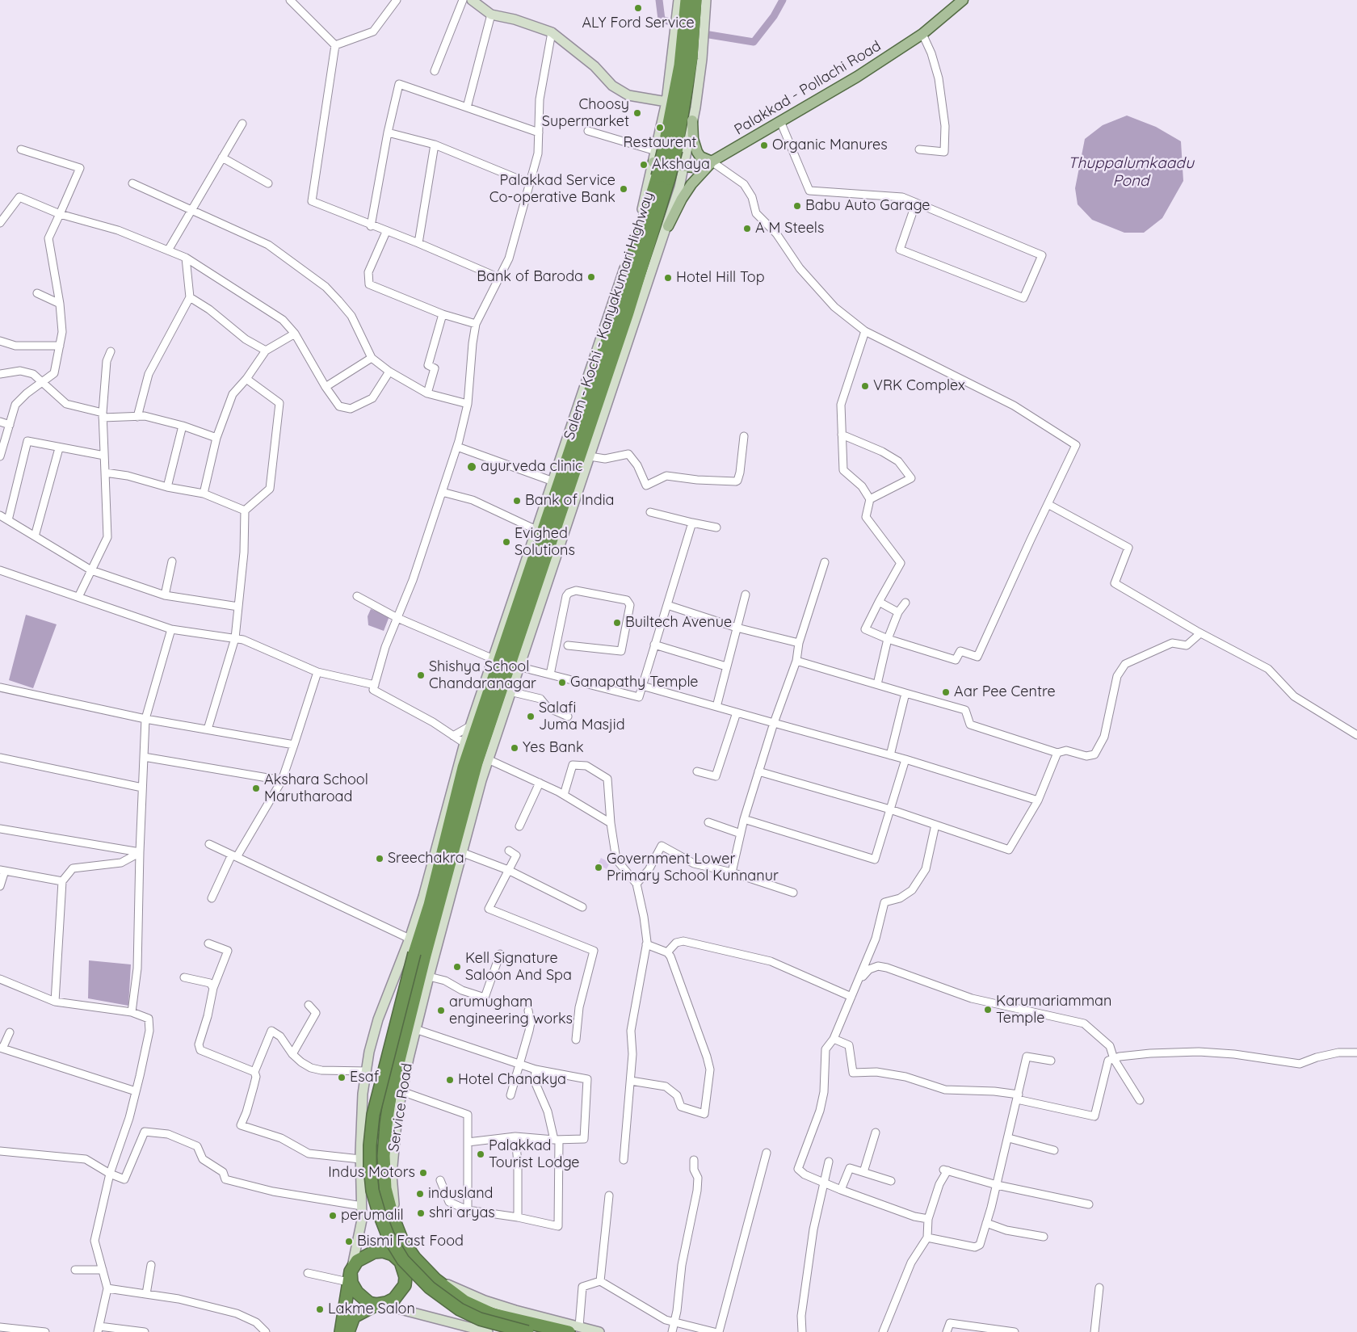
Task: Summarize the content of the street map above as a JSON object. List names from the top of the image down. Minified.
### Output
{"streets":{"highway":["Salem - Kochi - Kanyakumari Highway"],"main road":["Palakkad - Pollachi Road"],"street":["Service Road"]},"crossings":[["Palakkad - Pollachi Road","Service Road"],["Salem - Kochi - Kanyakumari Highway","Service Road"]],"water":["Thuppalumkaadu Pond"],"places":["ALY Ford Service","Choosy Supermarket","Restaurent","Organic Manures","Akshaya","Palakkad Service Co-operative Bank","Babu Auto Garage","A M Steels","Bank of Baroda","Hotel Hill Top","VRK Complex","ayurveda clinic","Bank of India","Evighed Solutions","Builtech Avenue","Shishya School Chandaranagar","Ganapathy Temple","Aar Pee Centre","Salafi Juma Masjid","Yes Bank","Akshara School Marutharoad","Sreechakra","Government Lower Primary School Kunnanur","Kell Signature Saloon And Spa","Karumariamman Temple","arumugham engineering works","Esaf","Hotel Chanakya","Palakkad Tourist Lodge","Indus Motors","indusland","shri aryas","perumalil","Bismi Fast Food","Lakme Salon"]}
